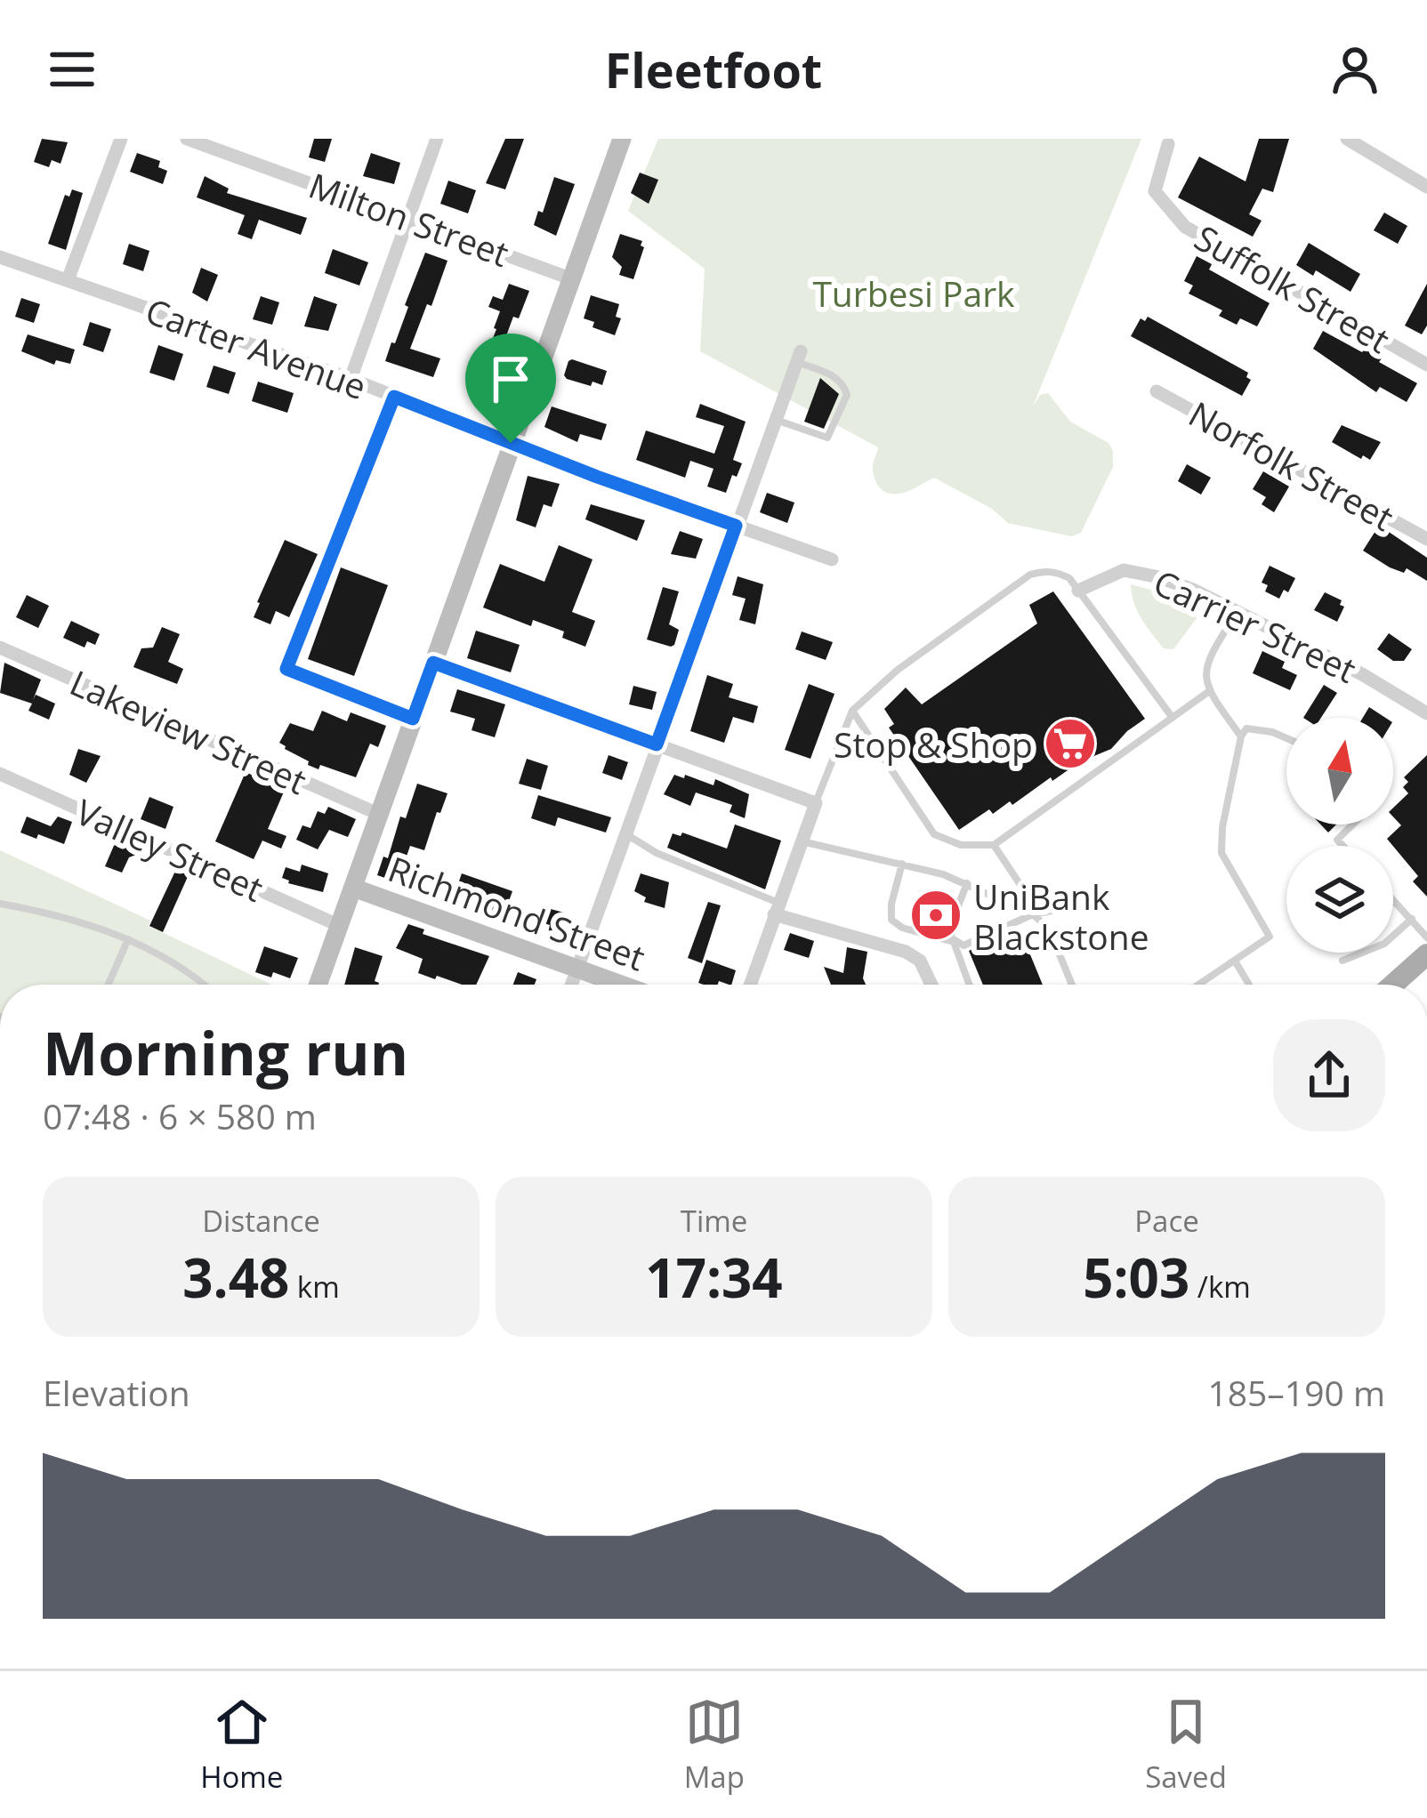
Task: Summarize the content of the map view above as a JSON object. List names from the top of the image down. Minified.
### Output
{"streets":{"street":["Milton Street","Suffolk Street","Carter Avenue","Norfolk Street","Carrier Street","Lakeview Street","Valley Street","Richmond Street"]},"parks":["Turbesi Park"],"places":{"supermarket":["Stop & Shop"],"bank":["UniBank Blackstone"]},"north":"top","page":{"header":"Fleetfoot","heading":["Morning run","07:48 · 6 × 580 m"],"stats":[["Distance","3.48 km"],["Time","17:34"],["Pace","5:03 /km"]],"chart":["Elevation","185–190 m"],"tabs":["Home","Map","Saved"]}}
